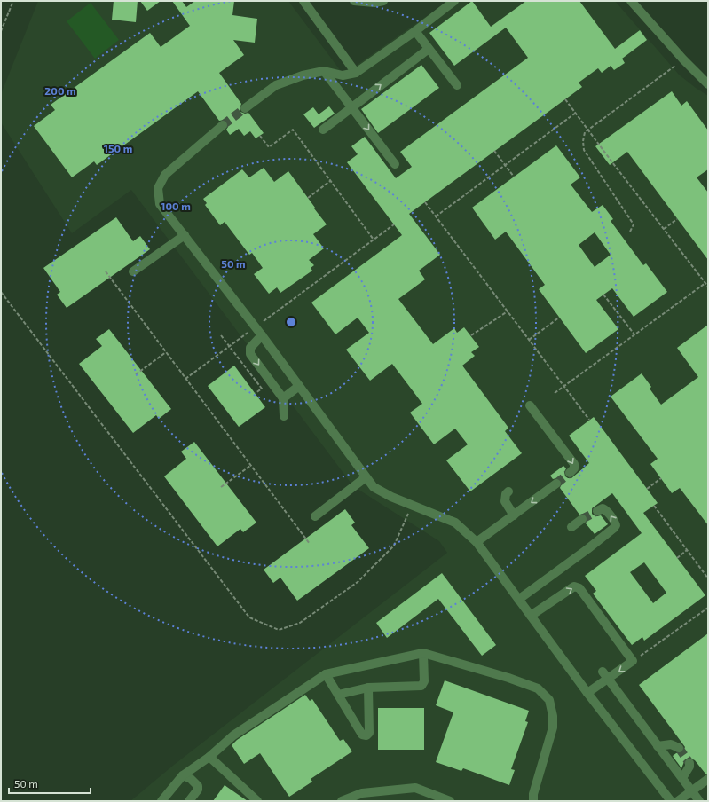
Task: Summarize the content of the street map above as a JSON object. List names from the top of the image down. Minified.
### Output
{"scale_bar":"50 m","rings":["200 m","150 m","100 m","50 m"]}
